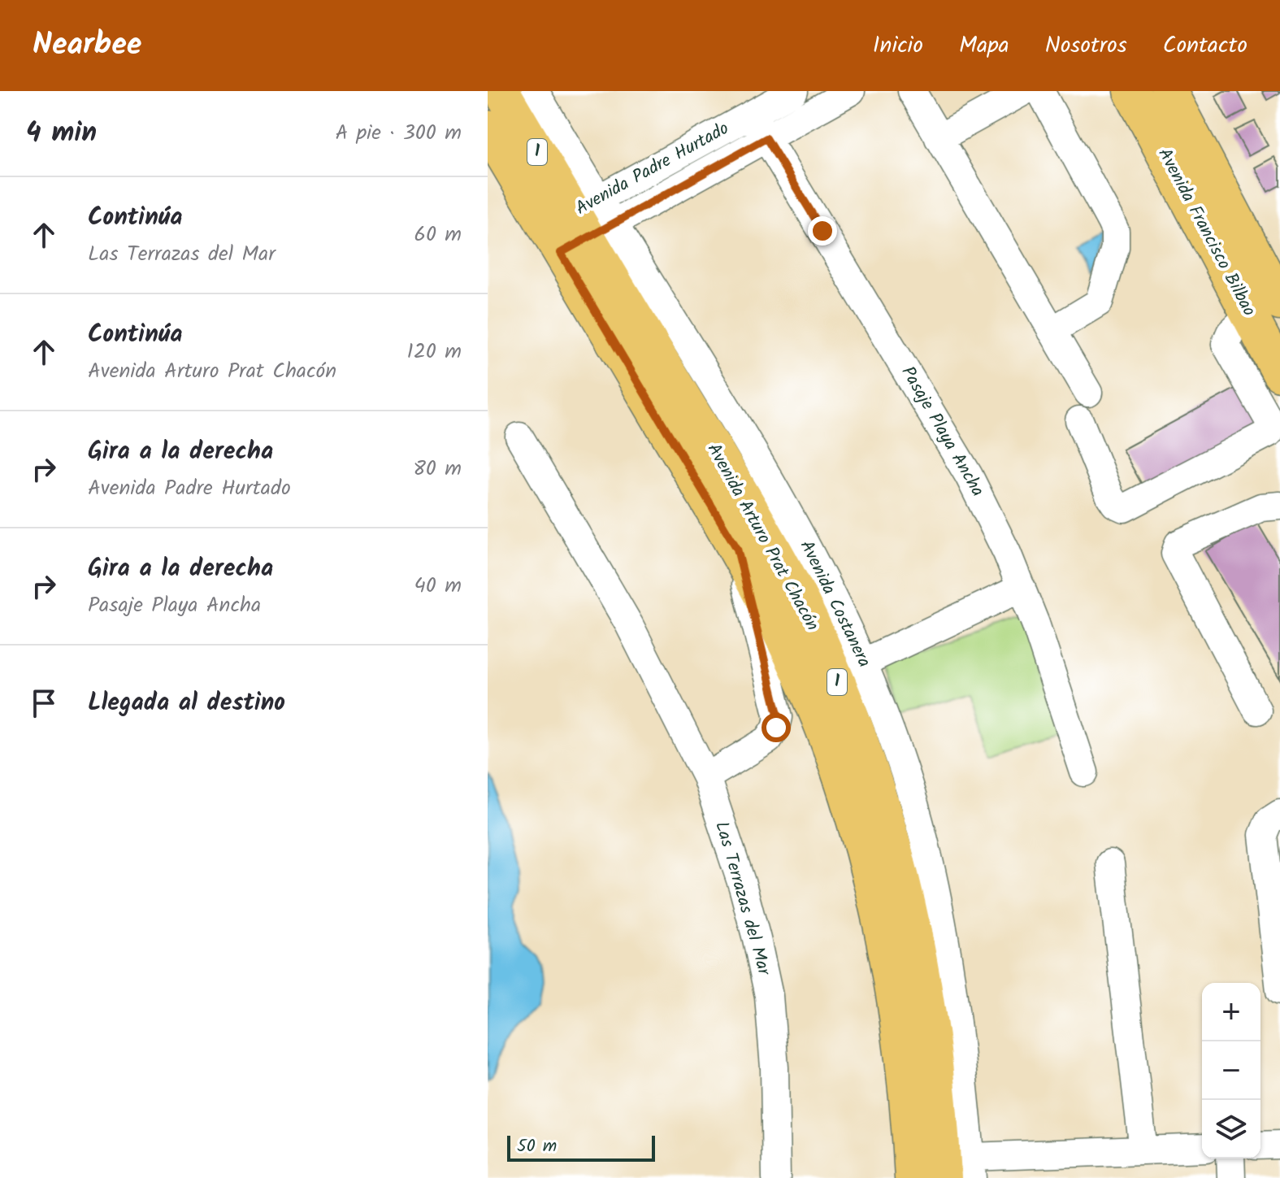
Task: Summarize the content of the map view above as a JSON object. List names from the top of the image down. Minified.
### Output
{"streets":{"main road":["1","Avenida Francisco Bilbao","Avenida Arturo Prat Chacón"],"street":["Avenida Padre Hurtado","Pasaje Playa Ancha","Avenida Costanera","Las Terrazas del Mar"]},"crossings":[["Avenida Padre Hurtado","Pasaje Playa Ancha"],["Avenida Padre Hurtado","Avenida Arturo Prat Chacón"],["Avenida Padre Hurtado","Avenida Costanera"],["Avenida Arturo Prat Chacón","Avenida Costanera"]],"scale_bar":"50 m","page":{"header":"Nearbee","nav":["Inicio","Mapa","Nosotros","Contacto"],"heading":["4 min","A pie · 300 m"],"list":[["Continúa","Las Terrazas del Mar","60 m"],["Continúa","Avenida Arturo Prat Chacón","120 m"],["Gira a la derecha","Avenida Padre Hurtado","80 m"],["Gira a la derecha","Pasaje Playa Ancha","40 m"],"Llegada al destino"],"map_buttons":["+","−"],"scale":"50 m"}}
